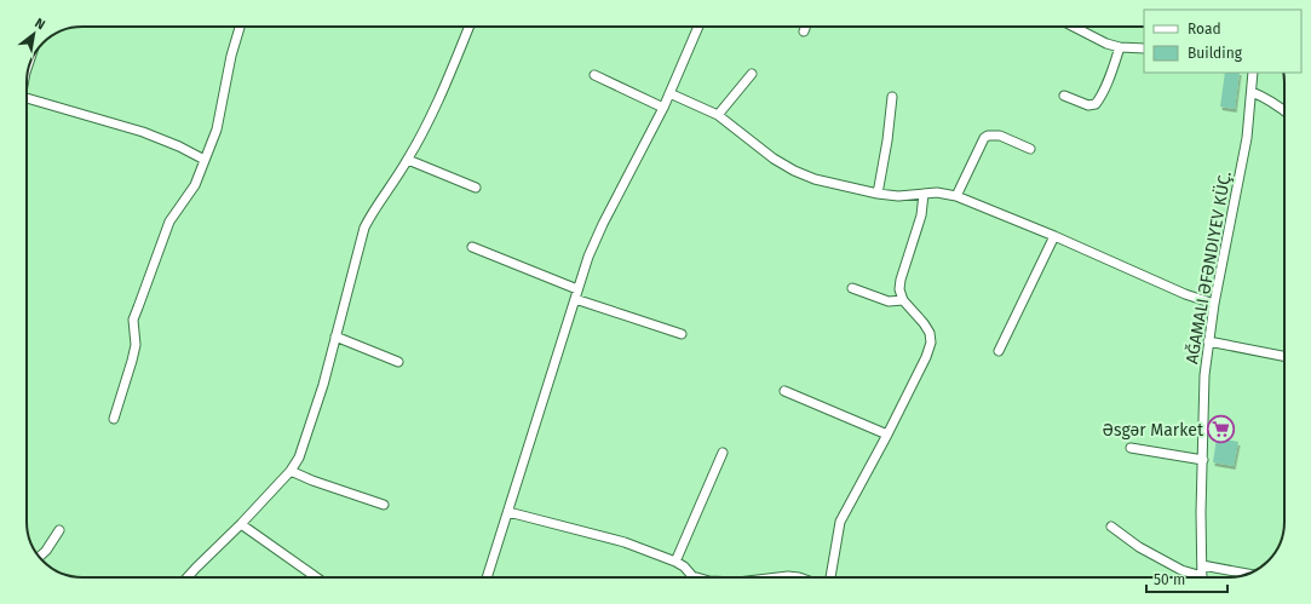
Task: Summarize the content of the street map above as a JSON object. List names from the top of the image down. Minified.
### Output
{"places":{"supermarket":["Əsgər Market"]},"legend":["Road","Building"],"scale_bar":"50 m","north":"top right"}
